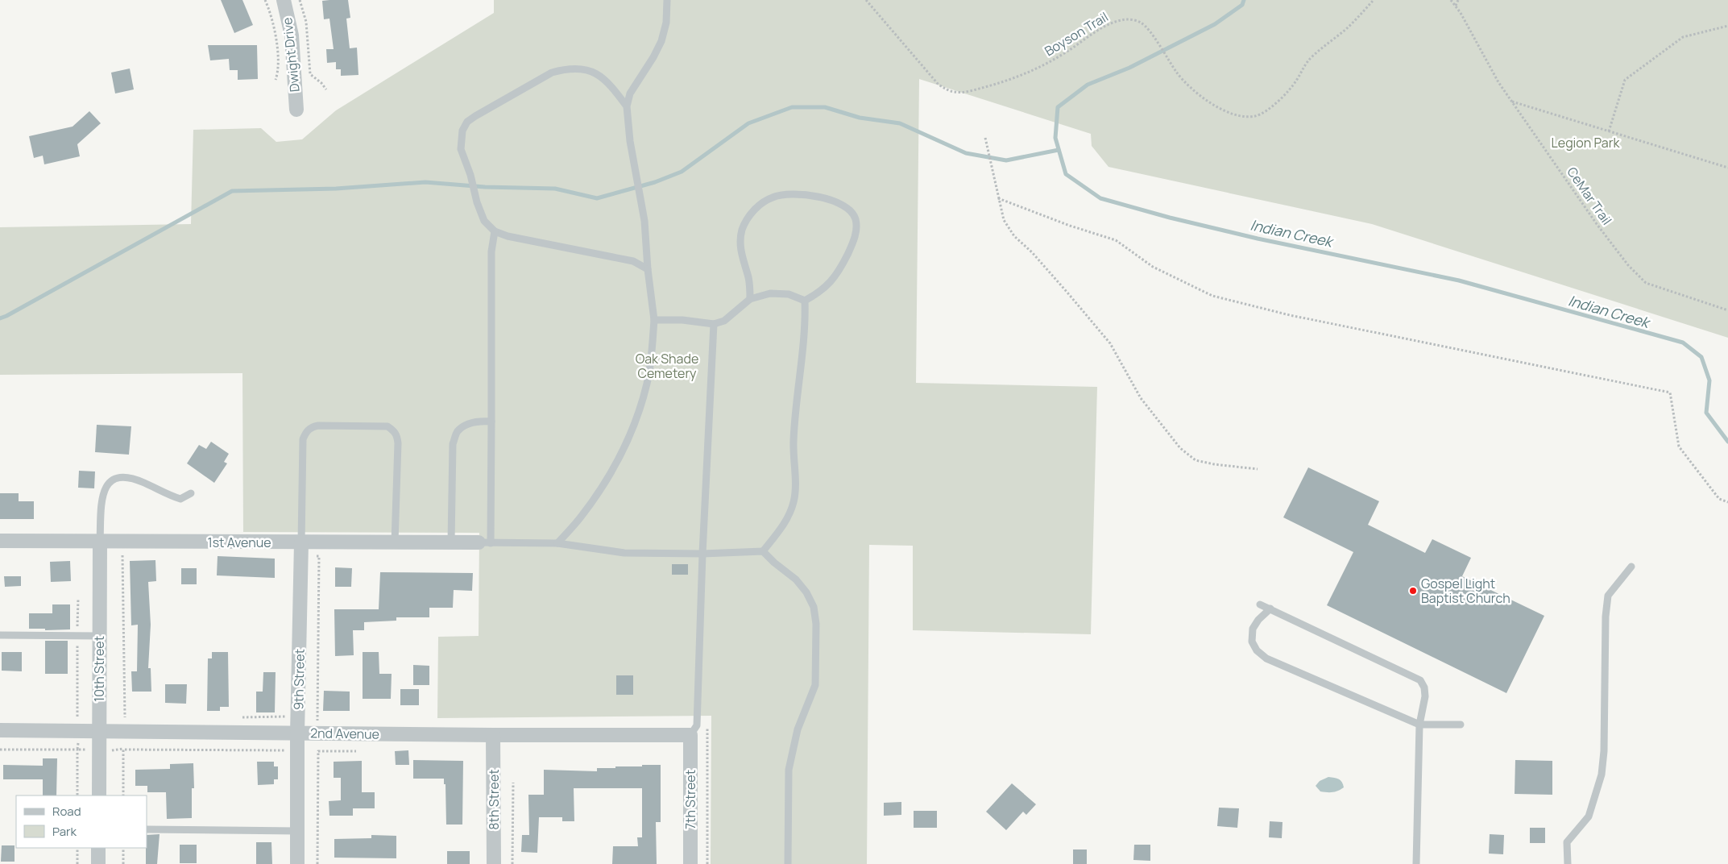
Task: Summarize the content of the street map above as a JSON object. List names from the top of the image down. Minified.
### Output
{"streets":{"street":["Dwight Drive","1st Avenue","10th Street","9th Street","2nd Avenue","8th Street","7th Street"],"path":["Boyson Trail","CeMar Trail"]},"crossings":[["1st Avenue","10th Street"],["1st Avenue","9th Street"],["10th Street","2nd Avenue"],["9th Street","2nd Avenue"],["2nd Avenue","8th Street"],["2nd Avenue","7th Street"]],"water":["Indian Creek"],"parks":["Legion Park","Oak Shade Cemetery"],"places":["Gospel Light Baptist Church"],"legend":["Road","Park"]}
